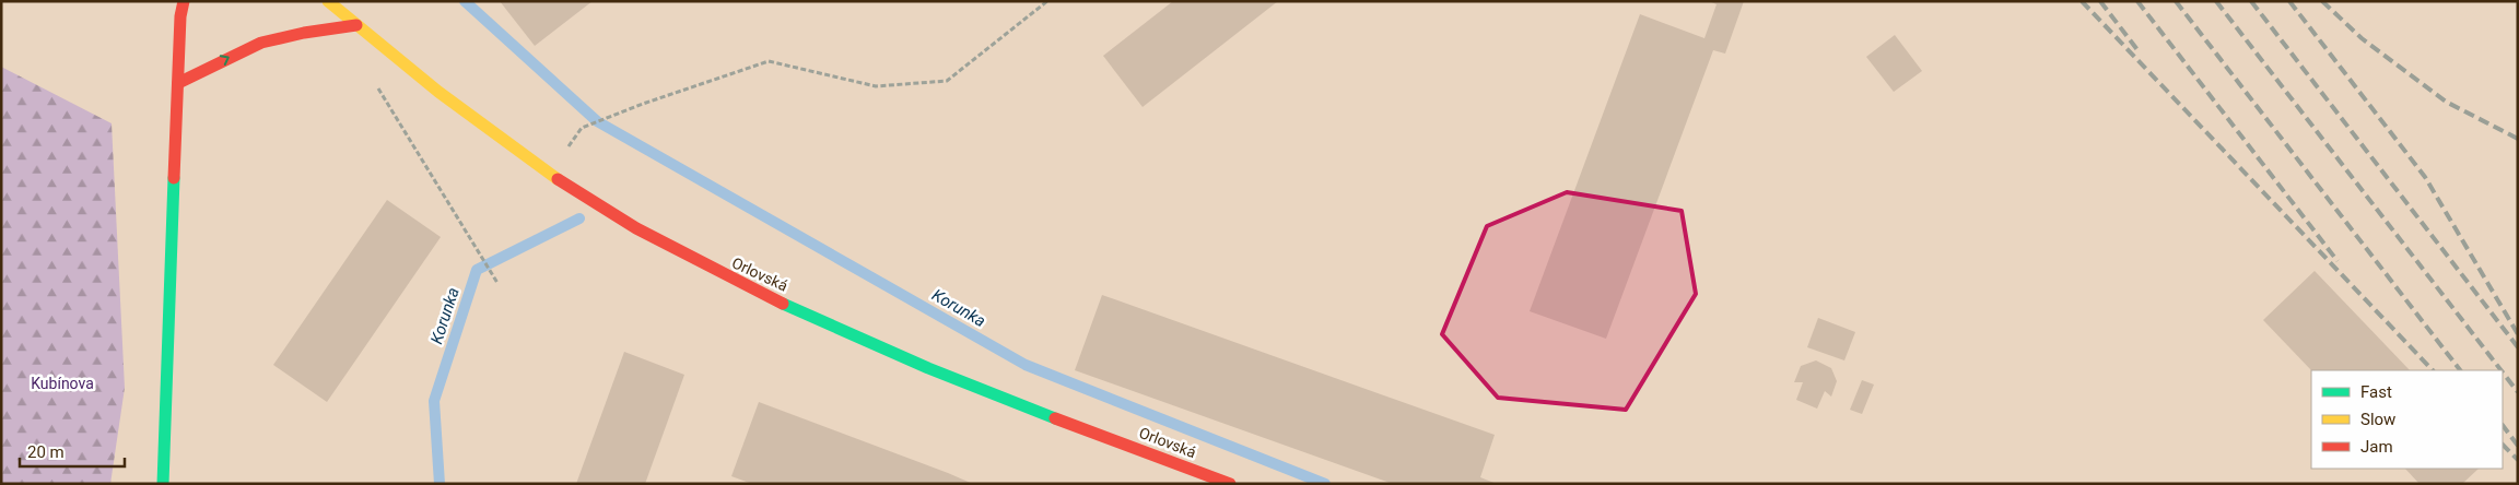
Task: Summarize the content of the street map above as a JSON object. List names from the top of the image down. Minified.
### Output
{"streets":{"main road":["Orlovská"]},"water":["Korunka"],"parks":["Kubínova"],"legend":["Fast","Slow","Jam"],"scale_bar":"20 m"}
